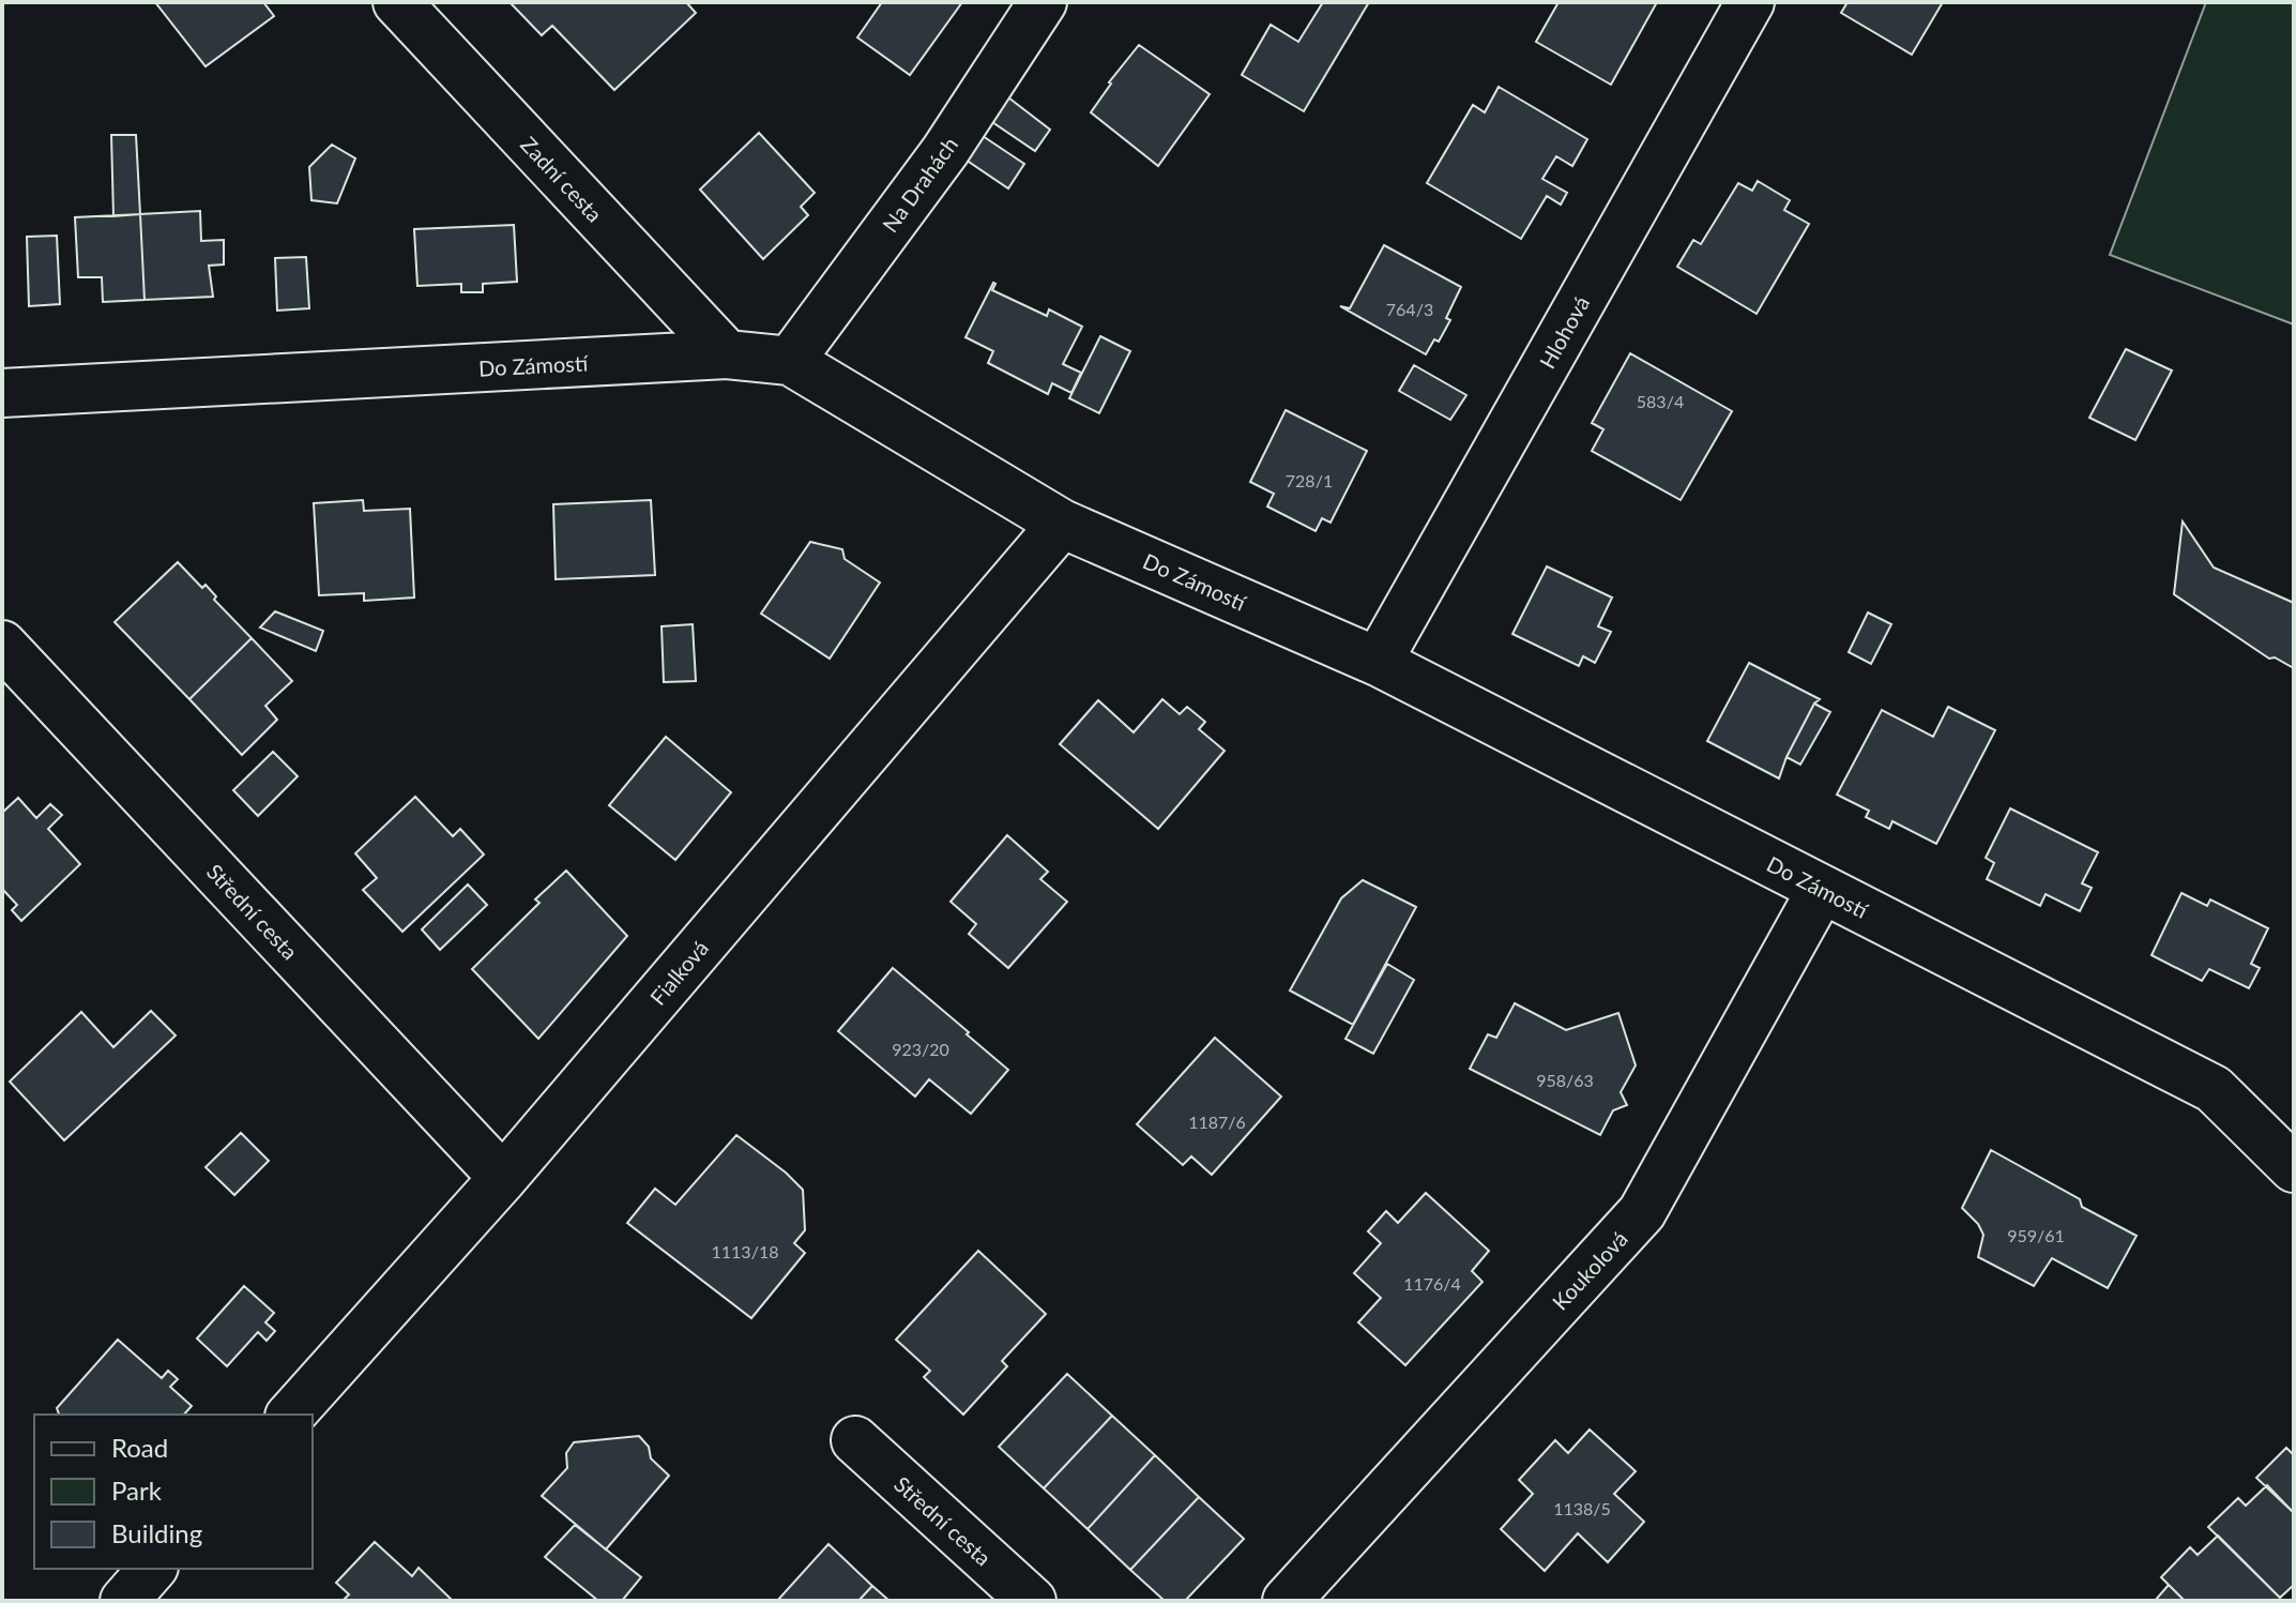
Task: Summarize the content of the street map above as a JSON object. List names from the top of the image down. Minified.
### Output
{"streets":{"street":["Zadní cesta","Na Drahách","Hlohová","Do Zámostí","Střední cesta","Fialková","Koukolová"]},"crossings":[["Zadní cesta","Do Zámostí"],["Na Drahách","Do Zámostí"],["Hlohová","Do Zámostí"],["Do Zámostí","Fialková"],["Do Zámostí","Koukolová"],["Střední cesta","Fialková"]],"house_numbers":["764/3","583/4","728/1","923/20","958/63","1187/6","959/61","1113/18","1176/4","1138/5"],"legend":["Road","Park","Building"]}
